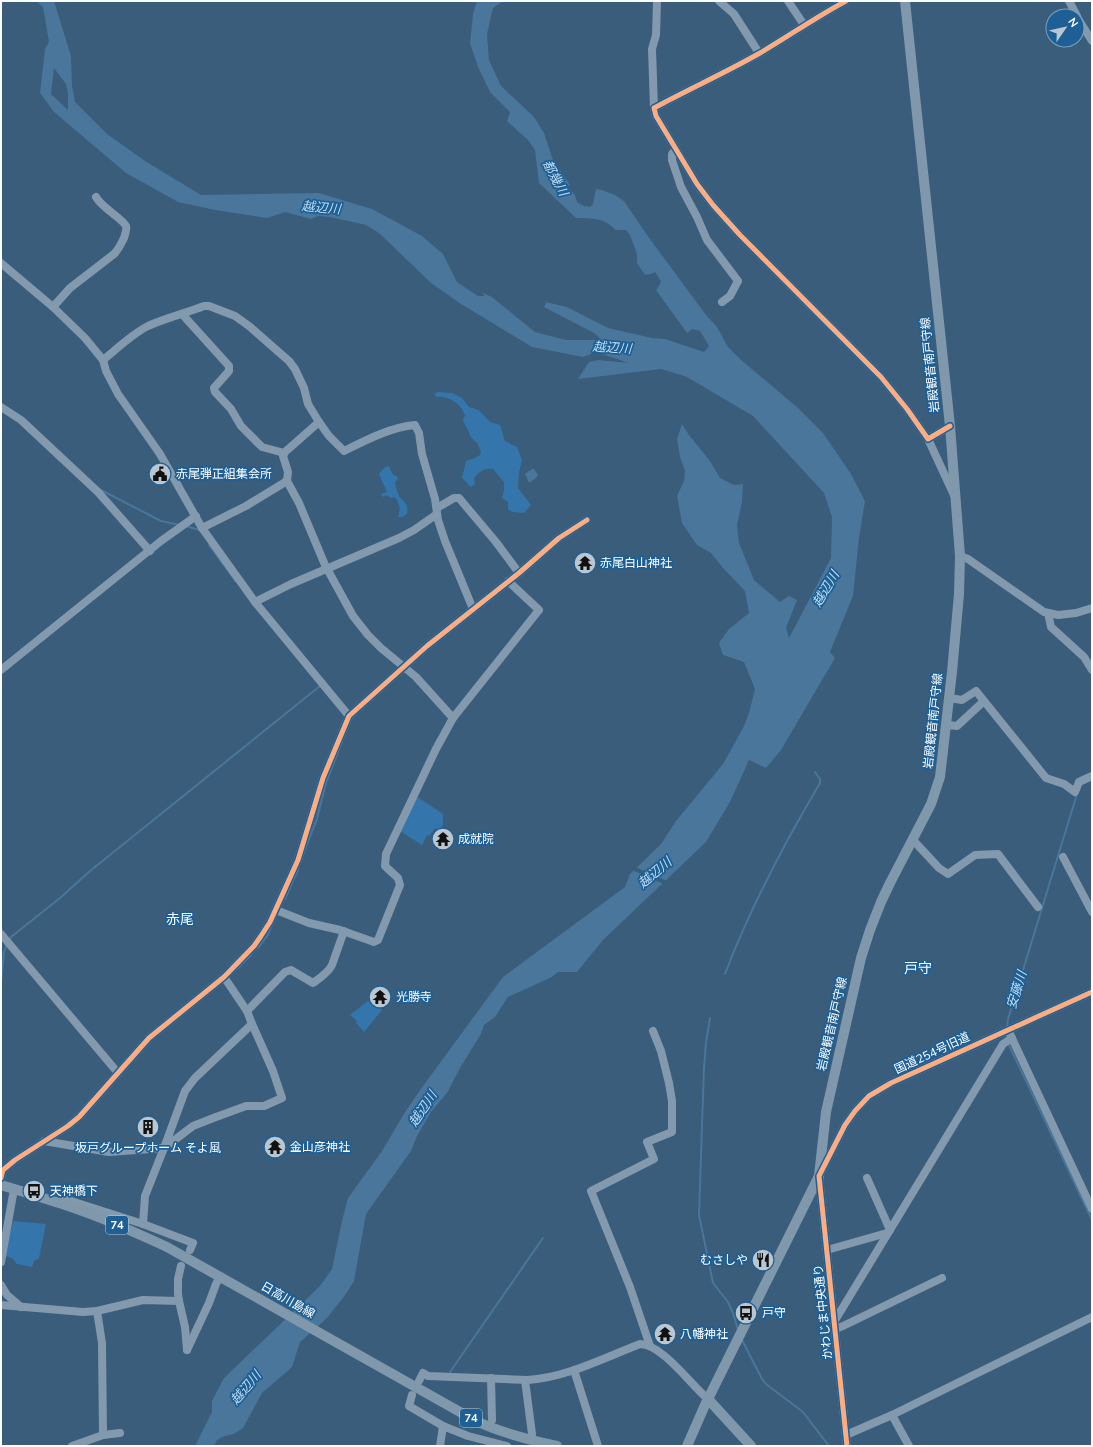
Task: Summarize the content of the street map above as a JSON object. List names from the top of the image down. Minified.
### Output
{"streets":{"main road":["岩殿観音南戸守線","74","日高川島線"],"street":["国道254号旧道","かわじま中央通り"]},"crossings":[["岩殿観音南戸守線","国道254号旧道"],["岩殿観音南戸守線","かわじま中央通り"],["国道254号旧道","かわじま中央通り"]],"districts":["赤尾","戸守"],"water":["都幾川","越辺川","安藤川"],"places":{"public building":["赤尾弾正組集会所"],"temple":["赤尾白山神社","成就院","光勝寺","金山彦神社","八幡神社"],"building":["坂戸グループホーム そよ風"],"bus stop":["天神橋下","戸守"],"restaurant":["むさしや"]},"north":"top right"}
